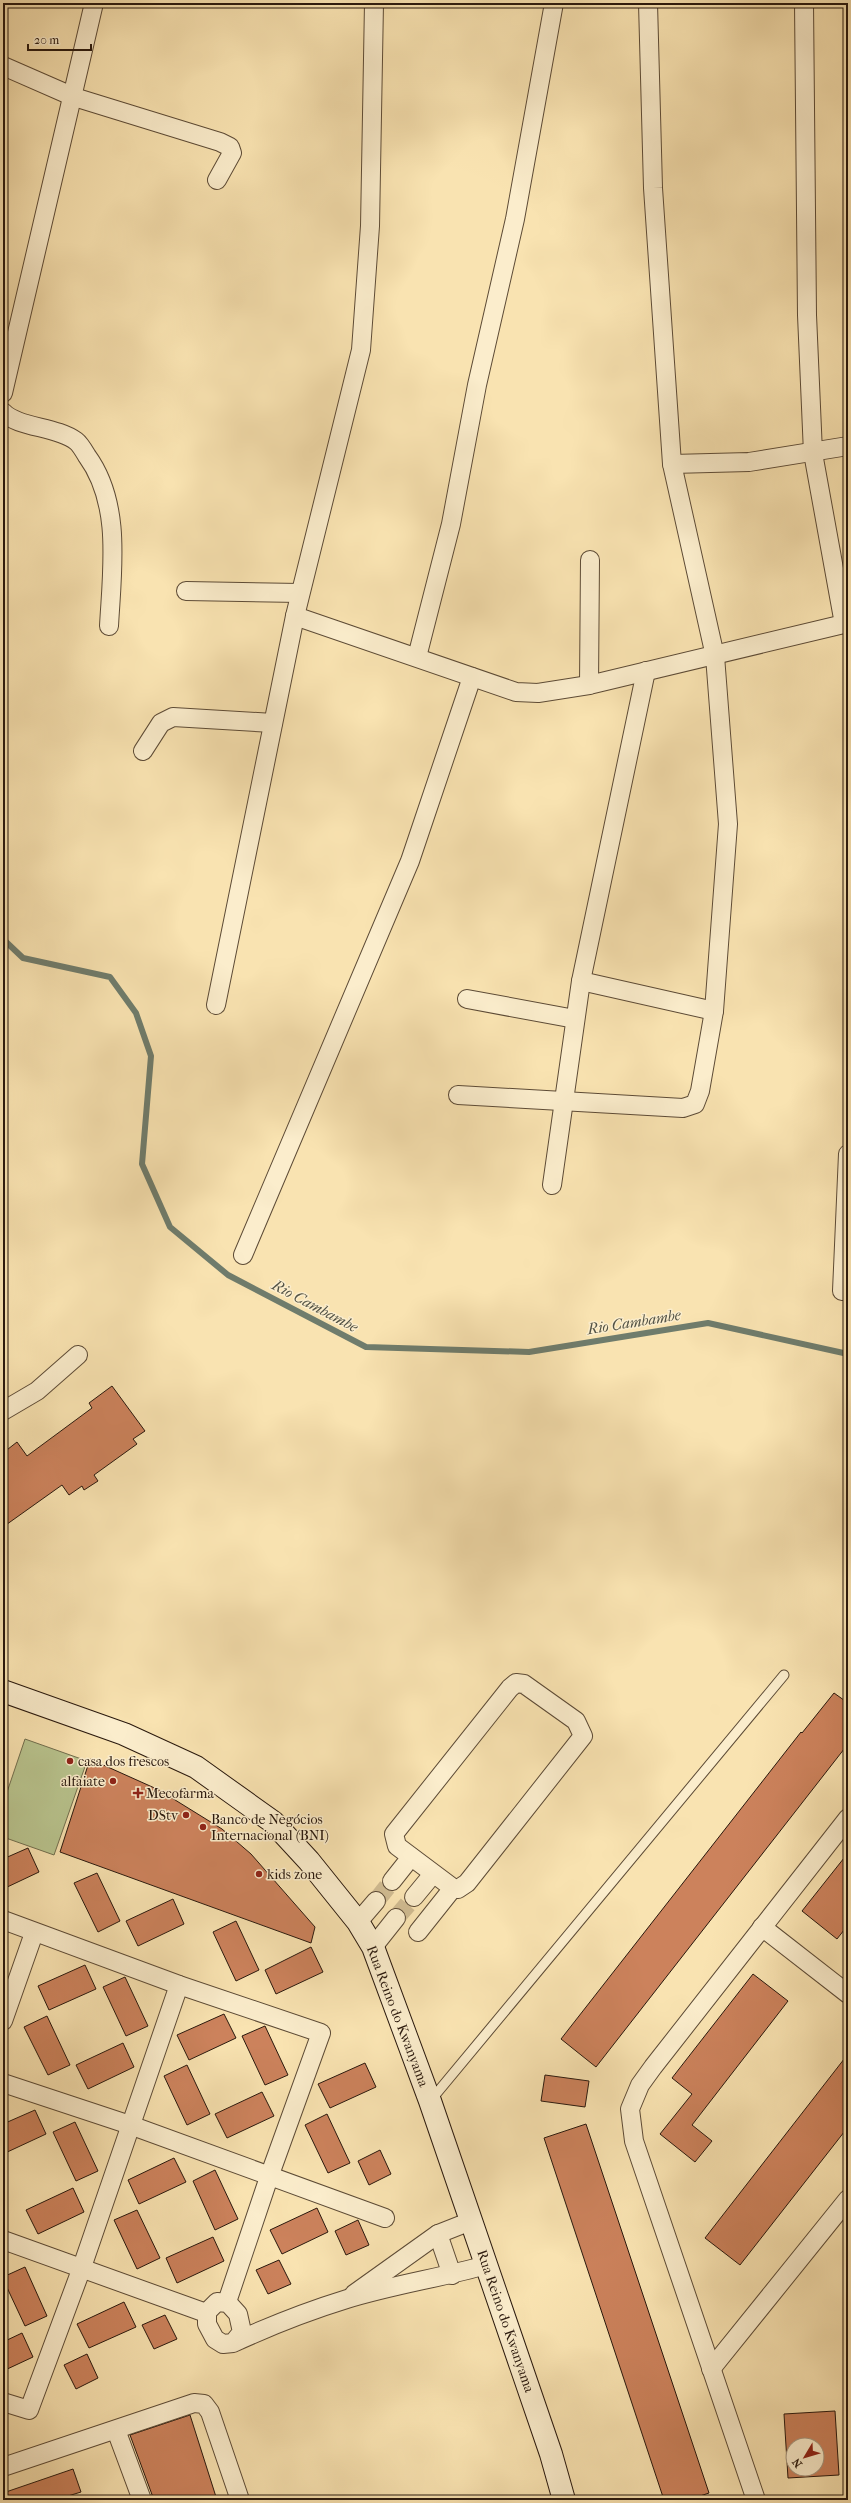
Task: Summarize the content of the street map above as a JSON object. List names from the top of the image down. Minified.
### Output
{"streets":{"street":["Rua Reino do Kwanyama"]},"water":["Rio Cambambe"],"places":{"other":["casa dos frescos","alfaiate","DStv","Banco de Negócios Internacional (BNI)","kids zone"],"health":["Mecofarma"]},"scale_bar":"20 m","north":"bottom left"}
